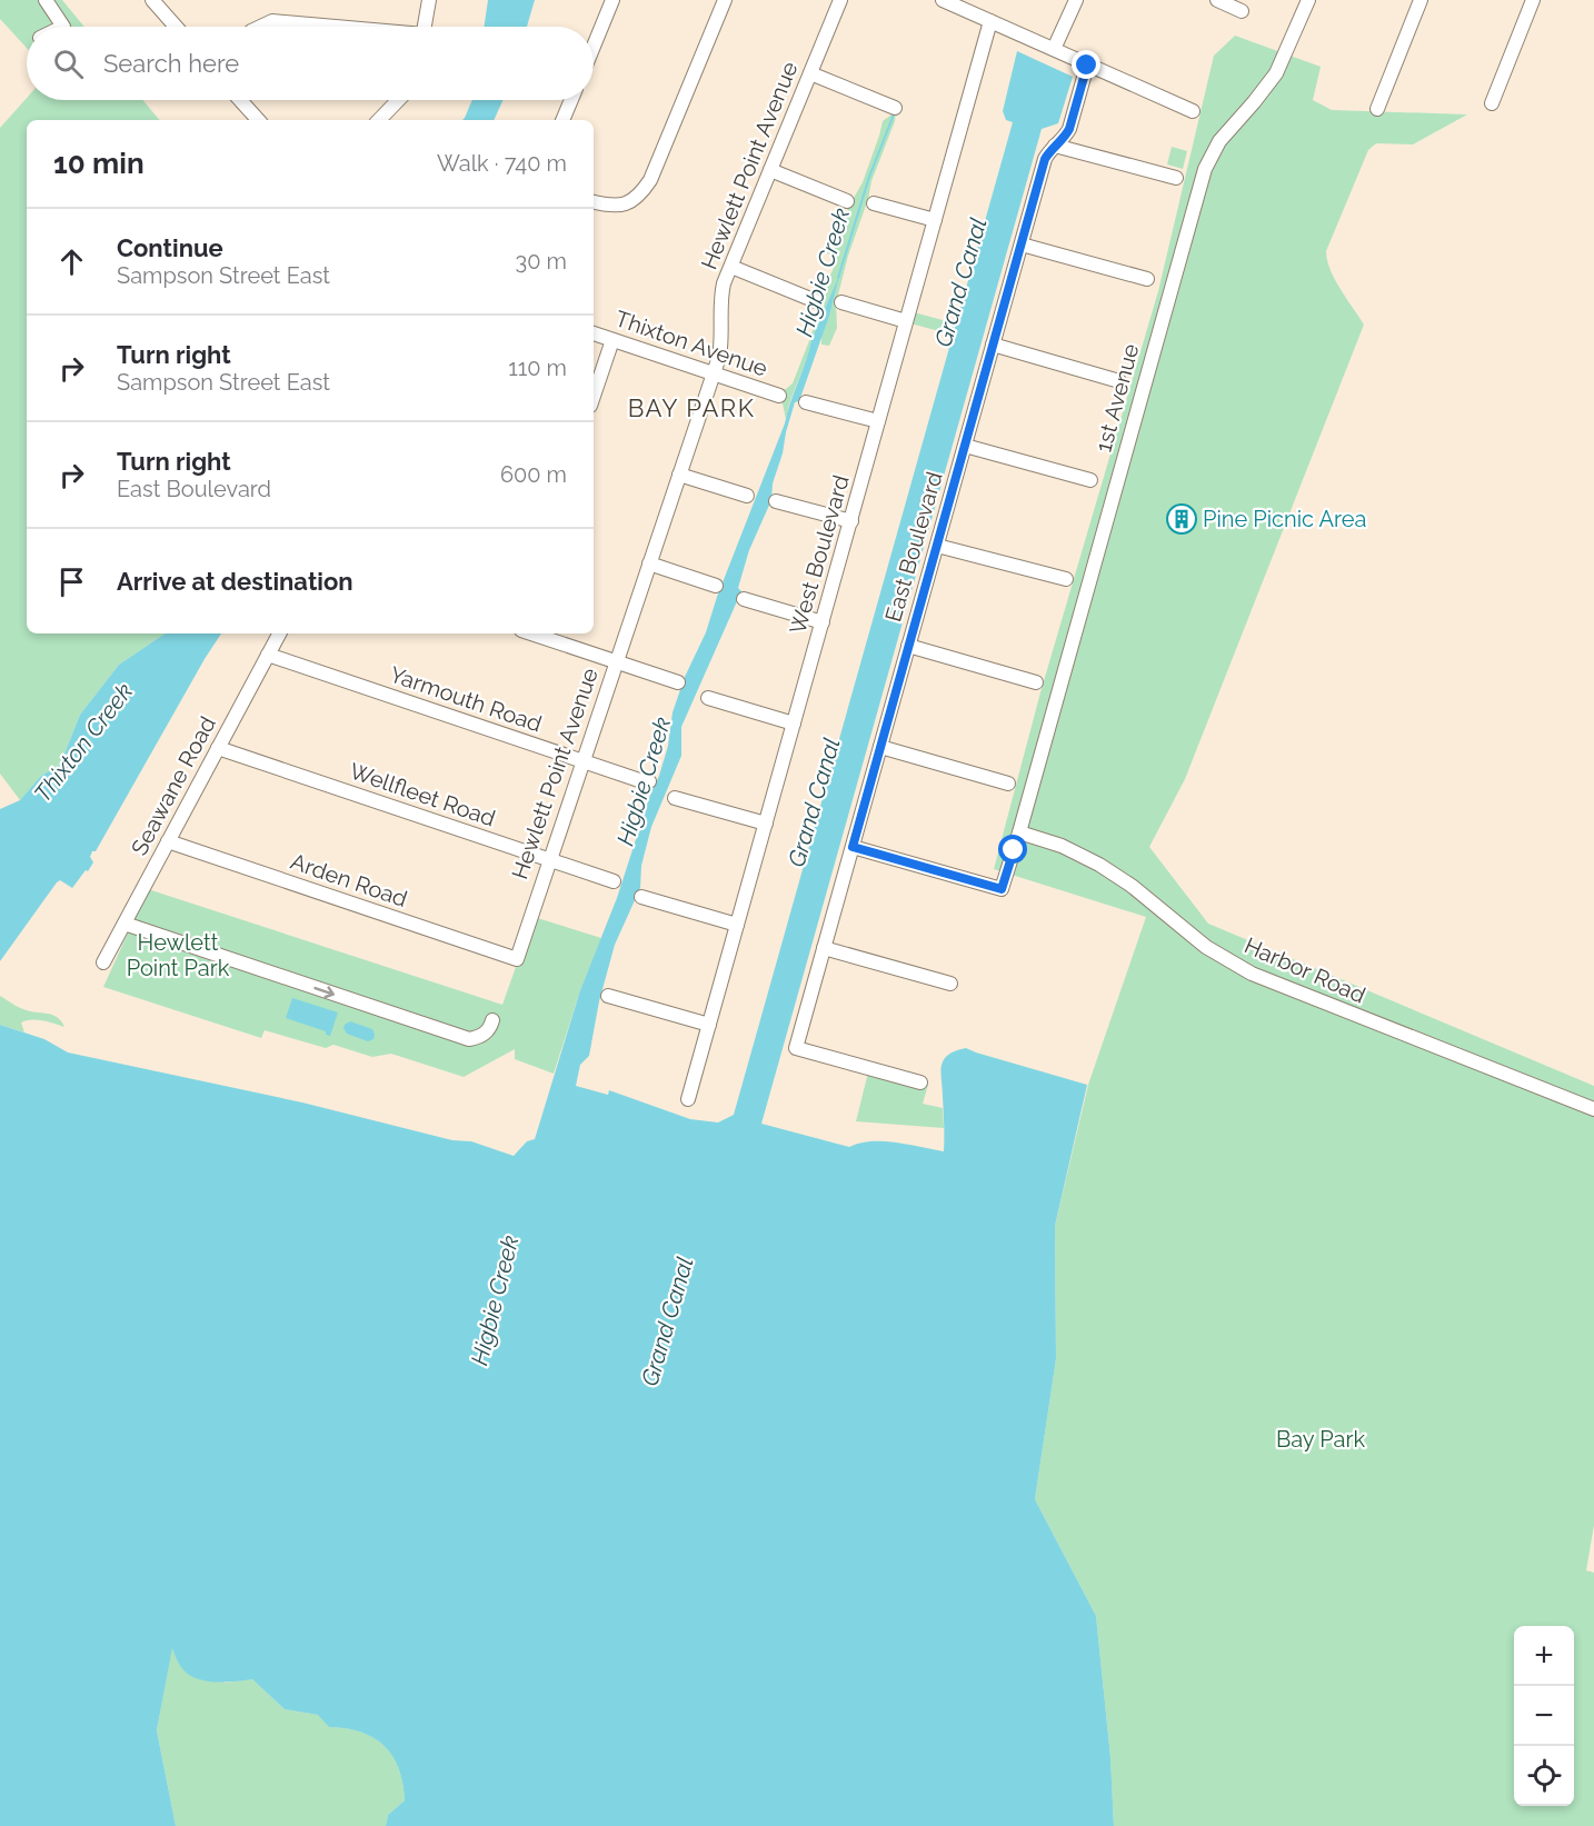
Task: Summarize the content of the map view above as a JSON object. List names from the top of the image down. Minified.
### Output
{"streets":{"street":["Hewlett Point Avenue","Thixton Avenue","1st Avenue","East Boulevard","West Boulevard","Yarmouth Road","Seawane Road","Wellfleet Road","Arden Road","Harbor Road"]},"crossings":[["Hewlett Point Avenue","Thixton Avenue"],["Hewlett Point Avenue","Yarmouth Road"],["Hewlett Point Avenue","Wellfleet Road"],["Hewlett Point Avenue","Arden Road"],["1st Avenue","East Boulevard"],["1st Avenue","Harbor Road"],["Yarmouth Road","Seawane Road"],["Seawane Road","Wellfleet Road"],["Seawane Road","Arden Road"]],"districts":["BAY PARK"],"water":["Higbie Creek","Grand Canal","Thixton Creek"],"parks":["Hewlett Point Park","Bay Park"],"places":{"building":["Pine Picnic Area"]},"page":{"search":"Search here","heading":["10 min","Walk · 740 m"],"list":[["Continue","Sampson Street East","30 m"],["Turn right","Sampson Street East","110 m"],["Turn right","East Boulevard","600 m"],"Arrive at destination"],"map_buttons":["+","−"]}}
